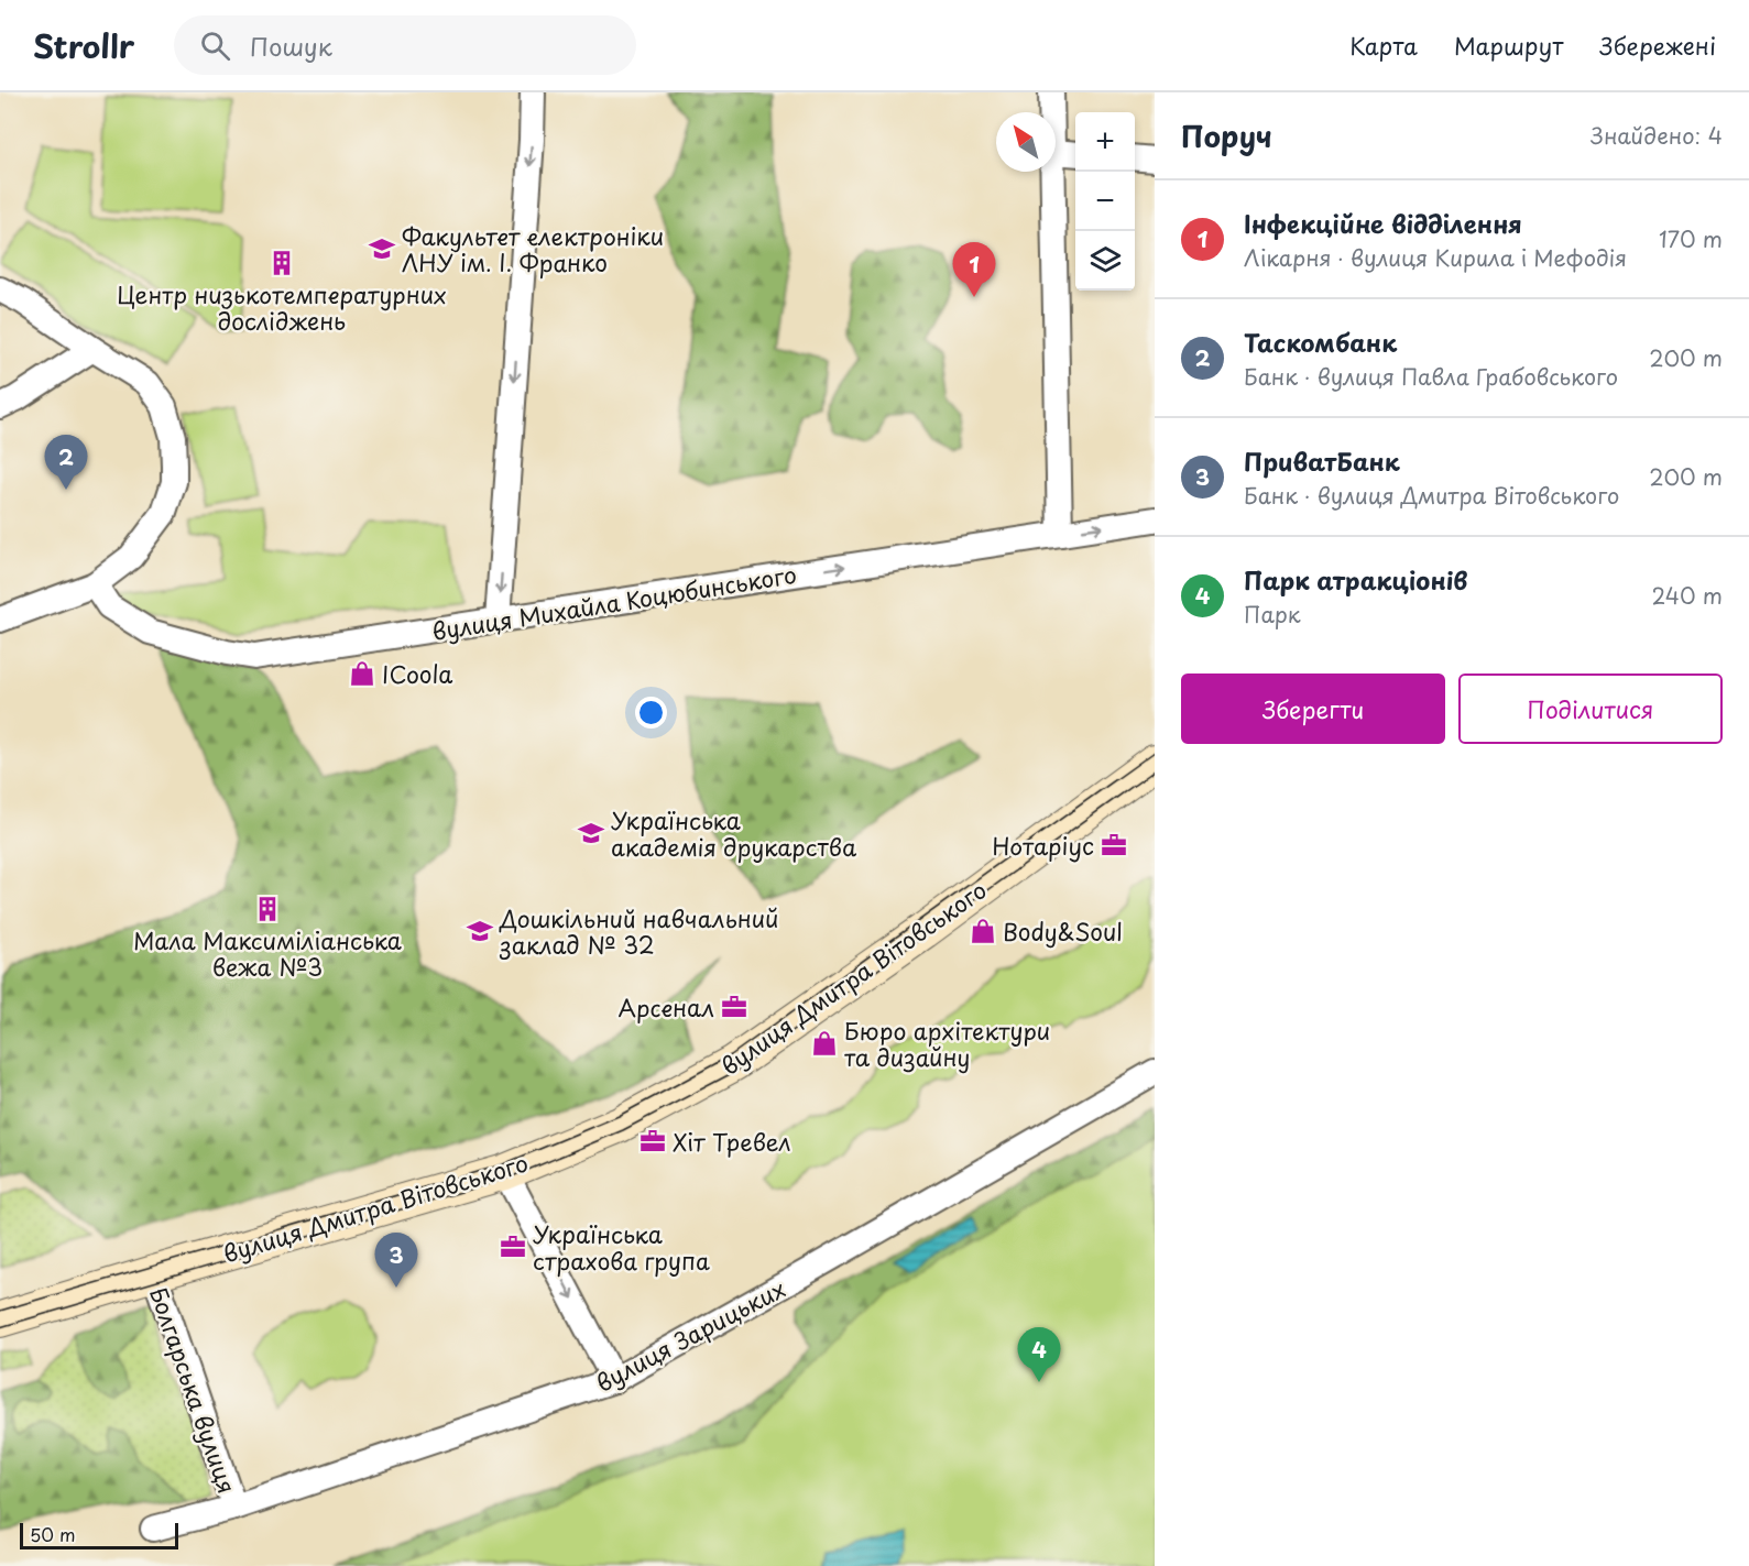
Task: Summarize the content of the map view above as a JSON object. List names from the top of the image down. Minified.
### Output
{"streets":{"main road":["вулиця Дмитра Вітовського"],"street":["вулиця Михайла Коцюбинського","вулиця Зарицьких","Болгарська вулиця"]},"crossings":[["вулиця Дмитра Вітовського","Болгарська вулиця"],["вулиця Зарицьких","Болгарська вулиця"]],"one_way":["вулиця Михайла Коцюбинського"],"places":{"school or university":["Факультет електроніки ЛНУ ім. І. Франко","Українська академія друкарства","Дошкільний навчальний заклад № 32"],"building":["Центр низькотемпературних досліджень","Мала Максиміліанська вежа №3"],"shop":["ICoola","Body&Soul","Бюро архітектури та дизайну"],"office":["Нотаріус","Арсенал","Хіт Тревел","Українська страхова група"]},"scale_bar":"50 m","north":"top left","page":{"header":"Strollr","search":"Пошук","nav":["Карта","Маршрут","Збережені"],"heading":["Поруч","Знайдено: 4"],"map_buttons":["+","−"],"list":[{"mark":"1","name":"Інфекційне відділення","note":"Лікарня · вулиця Кирила і Мефодія","value":"170 m"},{"mark":"2","name":"Таскомбанк","note":"Банк · вулиця Павла Грабовського","value":"200 m"},{"mark":"3","name":"ПриватБанк","note":"Банк · вулиця Дмитра Вітовського","value":"200 m"},{"mark":"4","name":"Парк атракціонів","note":"Парк","value":"240 m"}],"pins":["1","2","3","4"],"buttons":["Зберегти","Поділитися"],"scale":"50 m"}}
